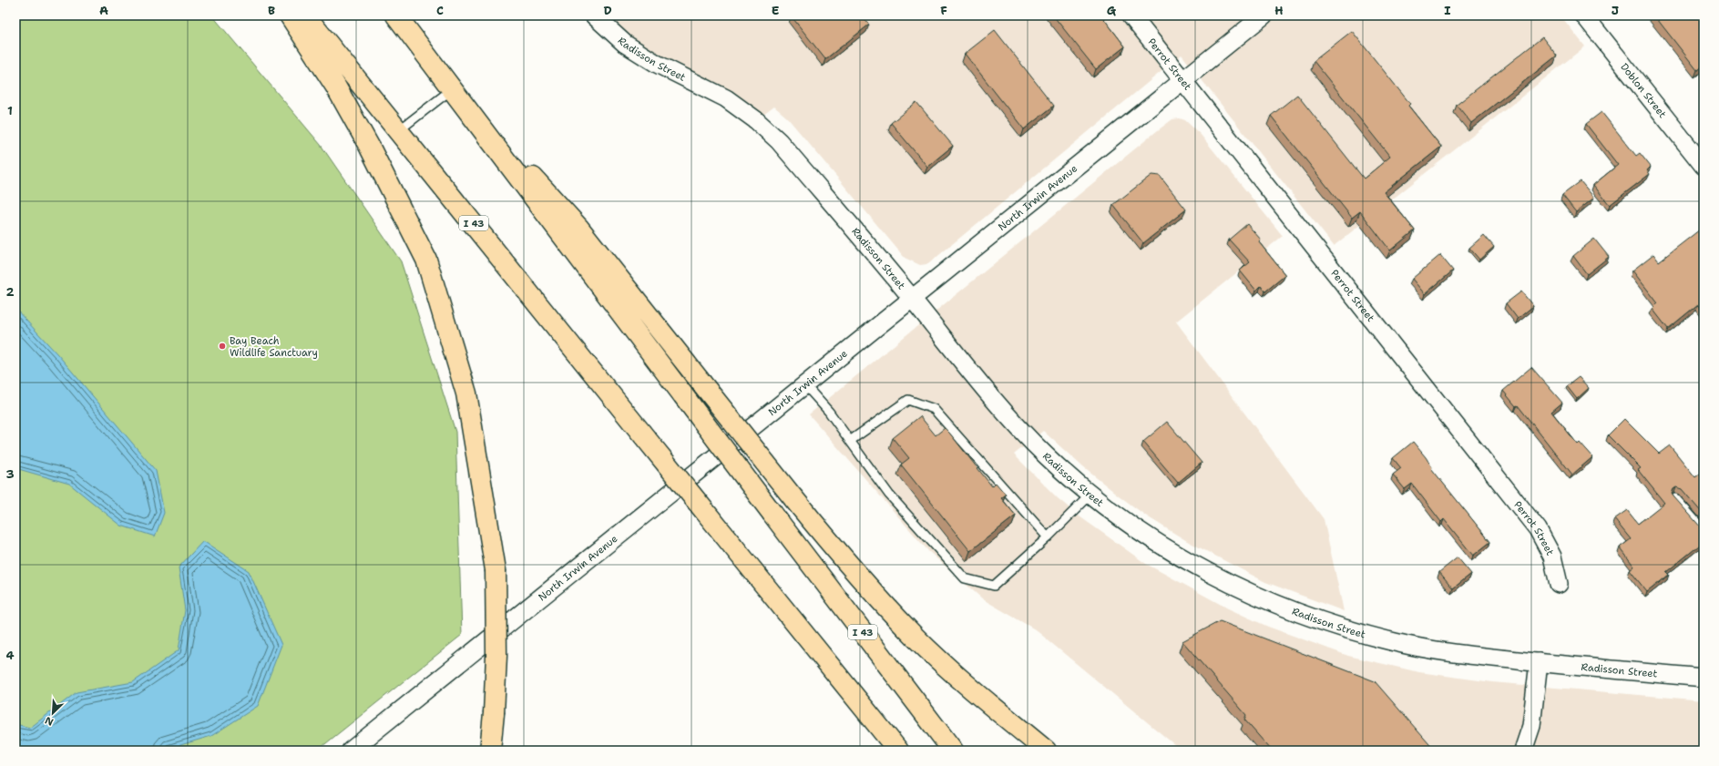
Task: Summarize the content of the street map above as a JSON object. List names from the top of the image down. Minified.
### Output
{"streets":{"highway":["I 43"],"street":["Radisson Street","Perrot Street","Doblon Street","North Irwin Avenue"]},"crossings":[["Radisson Street","North Irwin Avenue"],["Perrot Street","North Irwin Avenue"]],"places":["Bay Beach Wildlife Sanctuary"],"north":"bottom left","grid":{"columns":["A","B","C","D","E","F","G","H","I","J"],"rows":["1","2","3","4"]}}
